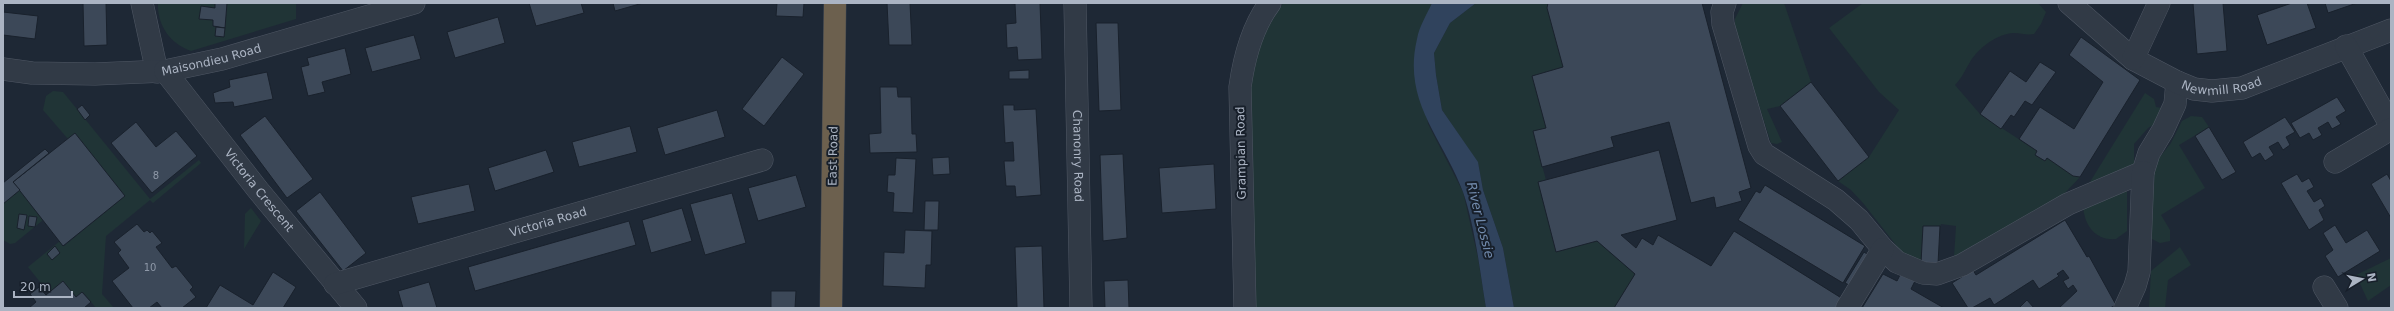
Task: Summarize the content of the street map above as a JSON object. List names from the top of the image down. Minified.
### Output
{"streets":{"highway":["East Road"],"street":["Maisondieu Road","Newmill Road","Grampian Road","Chanonry Road","Victoria Crescent","Victoria Road"]},"crossings":[["Maisondieu Road","Victoria Crescent"],["Victoria Crescent","Victoria Road"]],"water":["River Lossie"],"house_numbers":["8","10"],"scale_bar":"20 m","north":"right"}
